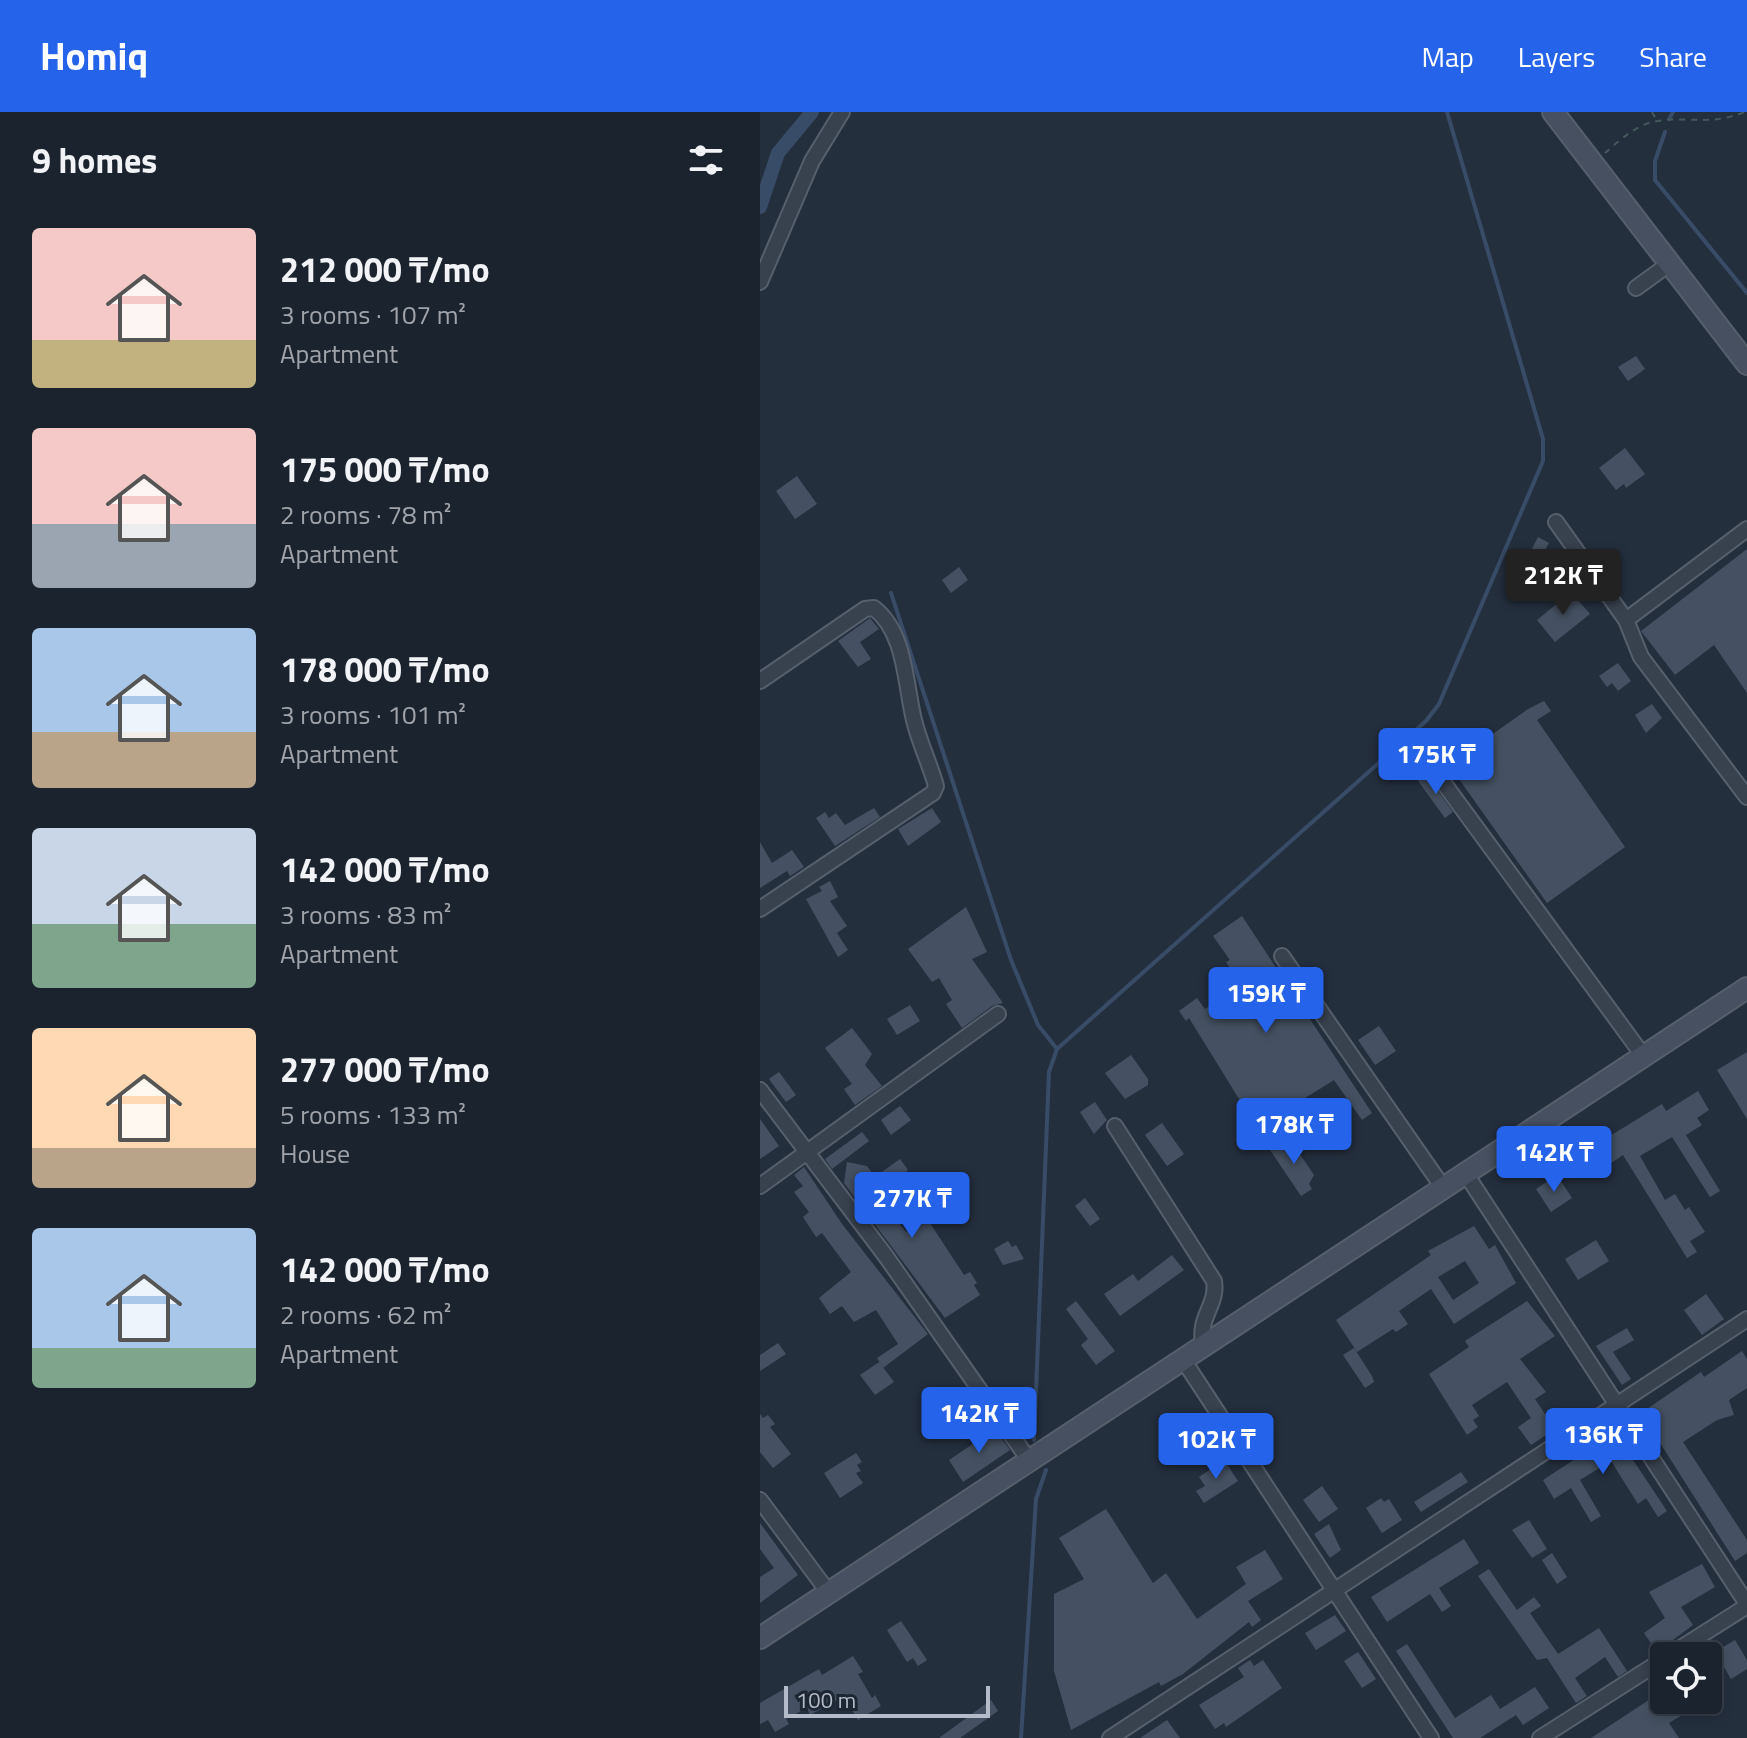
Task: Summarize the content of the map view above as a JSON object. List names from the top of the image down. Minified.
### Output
{"scale_bar":"100 m","page":{"header":"Homiq","nav":["Map","Layers","Share"],"heading":"9 homes","list":[{"name":"212 000 ₸/mo","note":"3 rooms · 107 m² · Apartment"},{"name":"175 000 ₸/mo","note":"2 rooms · 78 m² · Apartment"},{"name":"178 000 ₸/mo","note":"3 rooms · 101 m² · Apartment"},{"name":"142 000 ₸/mo","note":"3 rooms · 83 m² · Apartment"},{"name":"277 000 ₸/mo","note":"5 rooms · 133 m² · House"},{"name":"142 000 ₸/mo","note":"2 rooms · 62 m² · Apartment"}],"price":["212K ₸","175K ₸","159K ₸","178K ₸","142K ₸","277K ₸","142K ₸","136K ₸","102K ₸"],"scale":"100 m"}}
